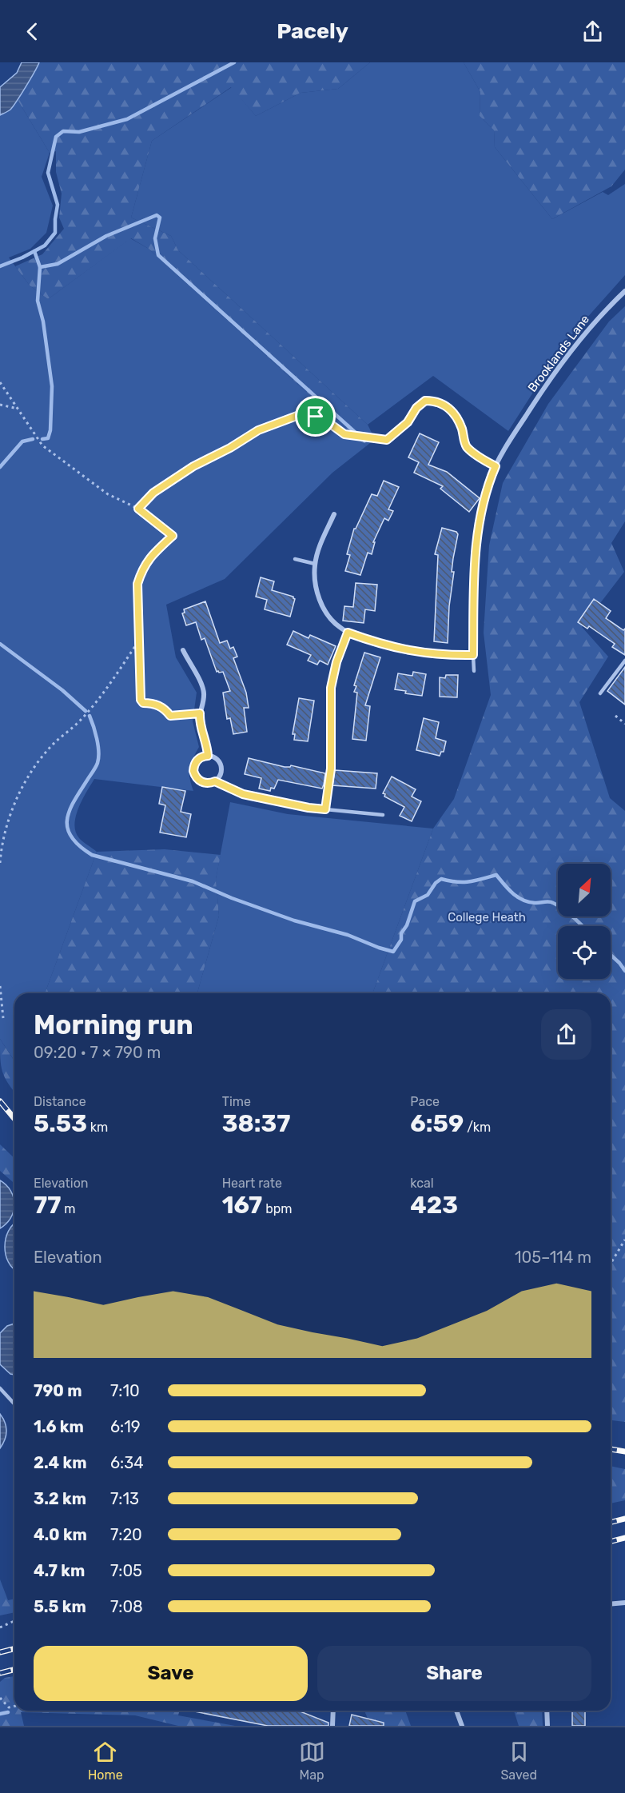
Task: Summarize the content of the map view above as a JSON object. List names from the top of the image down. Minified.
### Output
{"streets":{"street":["Brooklands Lane"]},"parks":["College Heath"],"north":"top right","page":{"header":"Pacely","heading":["Morning run","09:20 · 7 × 790 m"],"stats":[["Distance","5.53 km"],["Time","38:37"],["Pace","6:59 /km"],["Elevation","77 m"],["Heart rate","167 bpm"],["kcal","423"]],"chart":["Elevation","105–114 m"],"list":[{"name":"790 m","note":"7:10"},{"name":"1.6 km","note":"6:19"},{"name":"2.4 km","note":"6:34"},{"name":"3.2 km","note":"7:13"},{"name":"4.0 km","note":"7:20"},{"name":"4.7 km","note":"7:05"},{"name":"5.5 km","note":"7:08"}],"buttons":["Save","Share"],"tabs":["Home","Map","Saved"]}}
